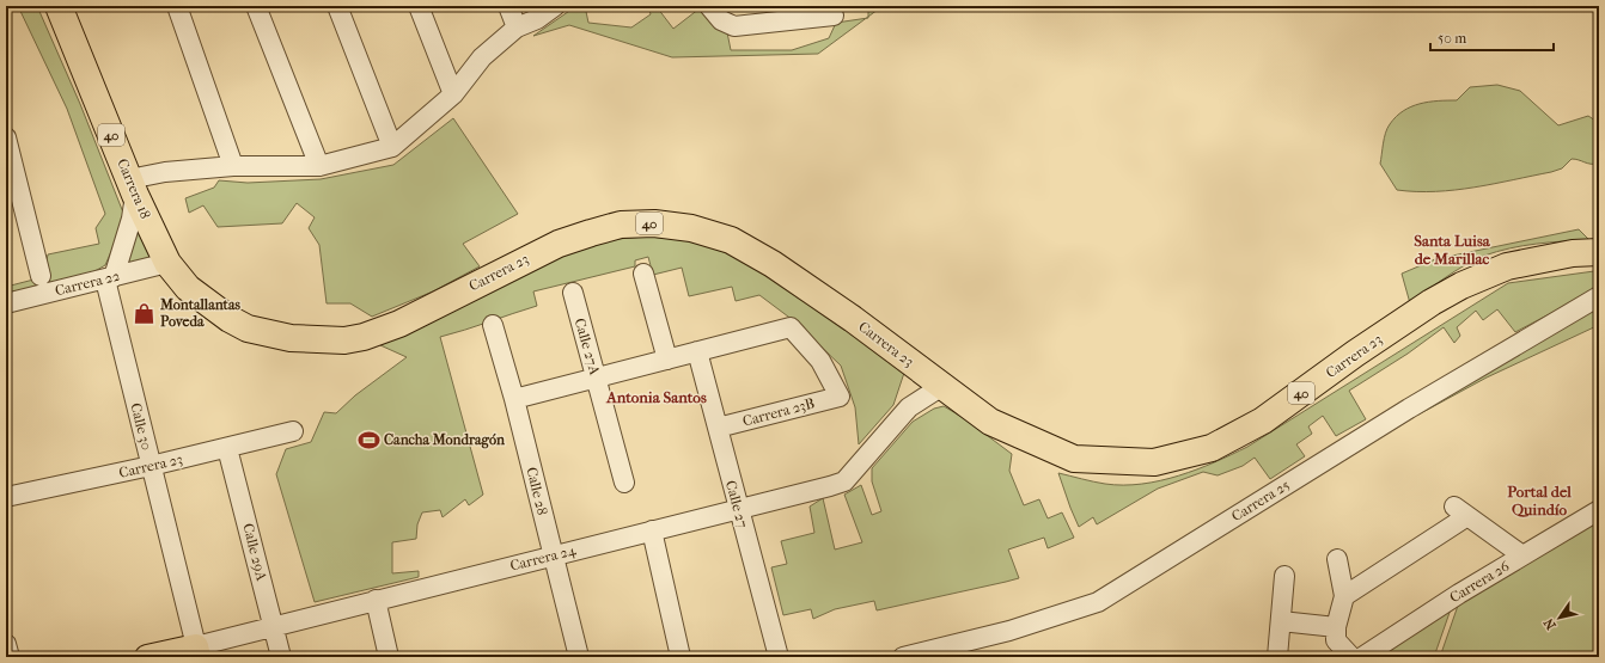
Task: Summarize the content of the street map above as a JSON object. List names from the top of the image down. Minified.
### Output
{"streets":{"highway":["40","Carrera 18","Carrera 23"],"main road":["Carrera 24"],"street":["Carrera 22","Calle 27A","Carrera 23B","Calle 30","Calle 28","Carrera 25","Calle 27","Calle 29A","Carrera 26"]},"crossings":[["Carrera 18","Carrera 23"],["Carrera 18","Carrera 22"],["Carrera 23","Carrera 22"],["Carrera 23","Calle 30"],["Carrera 23","Calle 29A"],["Carrera 23","Carrera 24"],["Carrera 22","Calle 30"],["Carrera 23B","Calle 27"],["Calle 30","Carrera 24"],["Calle 28","Carrera 24"],["Calle 27","Carrera 24"],["Calle 29A","Carrera 24"]],"districts":["Santa Luisa de Marillac","Antonia Santos","Portal del Quindío"],"places":{"shop":["Montallantas Poveda"],"sports":["Cancha Mondragón"]},"scale_bar":"50 m","north":"bottom left"}
